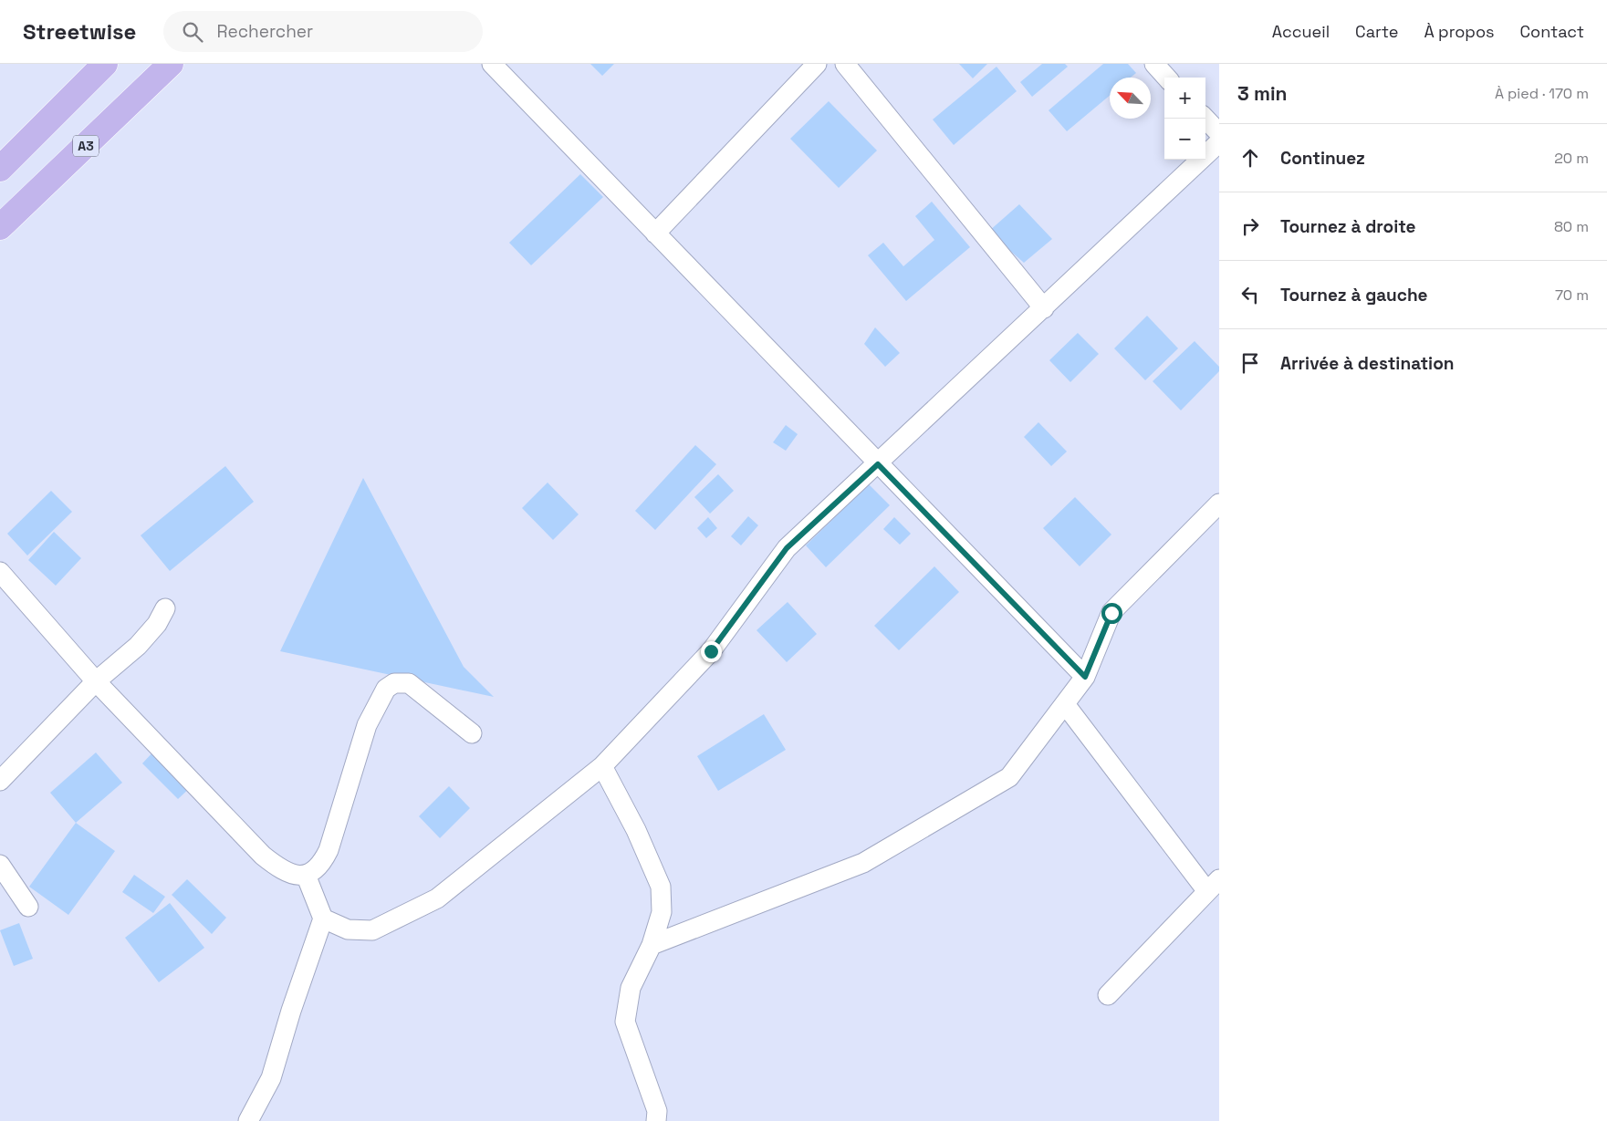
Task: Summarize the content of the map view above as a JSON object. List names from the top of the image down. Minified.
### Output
{"streets":{"main road":["A3"]},"north":"top left","page":{"header":"Streetwise","search":"Rechercher","nav":["Accueil","Carte","À propos","Contact"],"heading":["3 min","À pied · 170 m"],"map_buttons":["+","−"],"list":[["Continuez","20 m"],["Tournez à droite","80 m"],["Tournez à gauche","70 m"],"Arrivée à destination"]}}
